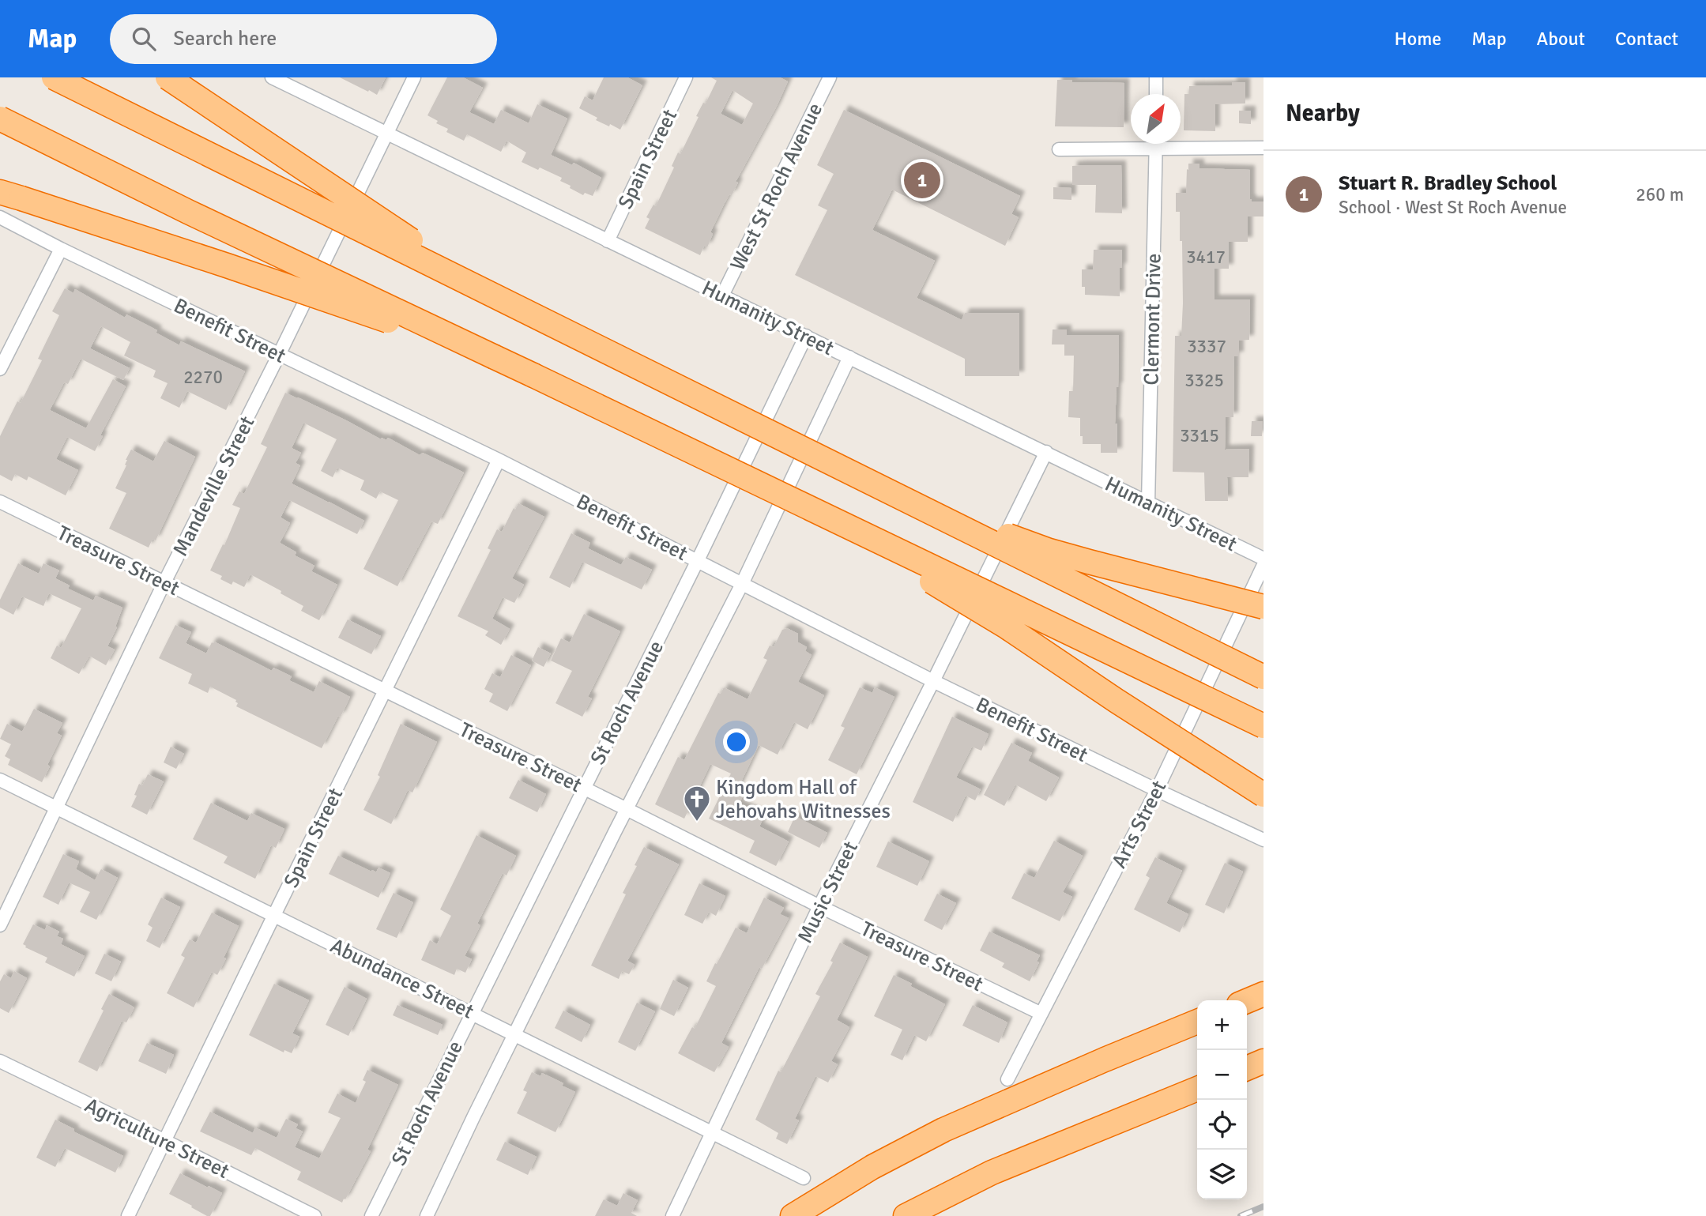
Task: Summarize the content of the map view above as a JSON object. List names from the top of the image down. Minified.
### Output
{"streets":{"street":["Spain Street","West St Roch Avenue","Humanity Street","Clermont Drive","Benefit Street","Mandeville Street","Treasure Street","St Roch Avenue","Arts Street","Music Street","Abundance Street","Agriculture Street"]},"crossings":[["Spain Street","Humanity Street"],["Spain Street","Benefit Street"],["Spain Street","Treasure Street"],["Spain Street","Abundance Street"],["Spain Street","Agriculture Street"],["West St Roch Avenue","Humanity Street"],["Humanity Street","Clermont Drive"],["Humanity Street","Mandeville Street"],["Humanity Street","St Roch Avenue"],["Humanity Street","Music Street"],["Benefit Street","Mandeville Street"],["Benefit Street","St Roch Avenue"],["Benefit Street","Arts Street"],["Benefit Street","Music Street"],["Mandeville Street","Treasure Street"],["Mandeville Street","Abundance Street"],["Treasure Street","St Roch Avenue"],["Treasure Street","Arts Street"],["Treasure Street","Music Street"],["St Roch Avenue","Abundance Street"],["Music Street","Abundance Street"]],"places":{"church":["Kingdom Hall of Jehovahs Witnesses"]},"house_numbers":["3417","3337","2270","3325","3315"],"north":"top right","page":{"header":"Map","search":"Search here","nav":["Home","Map","About","Contact"],"heading":"Nearby","list":[{"mark":"1","name":"Stuart R. Bradley School","note":"School · West St Roch Avenue","value":"260 m"}],"pins":"1","map_buttons":["+","−"]}}
